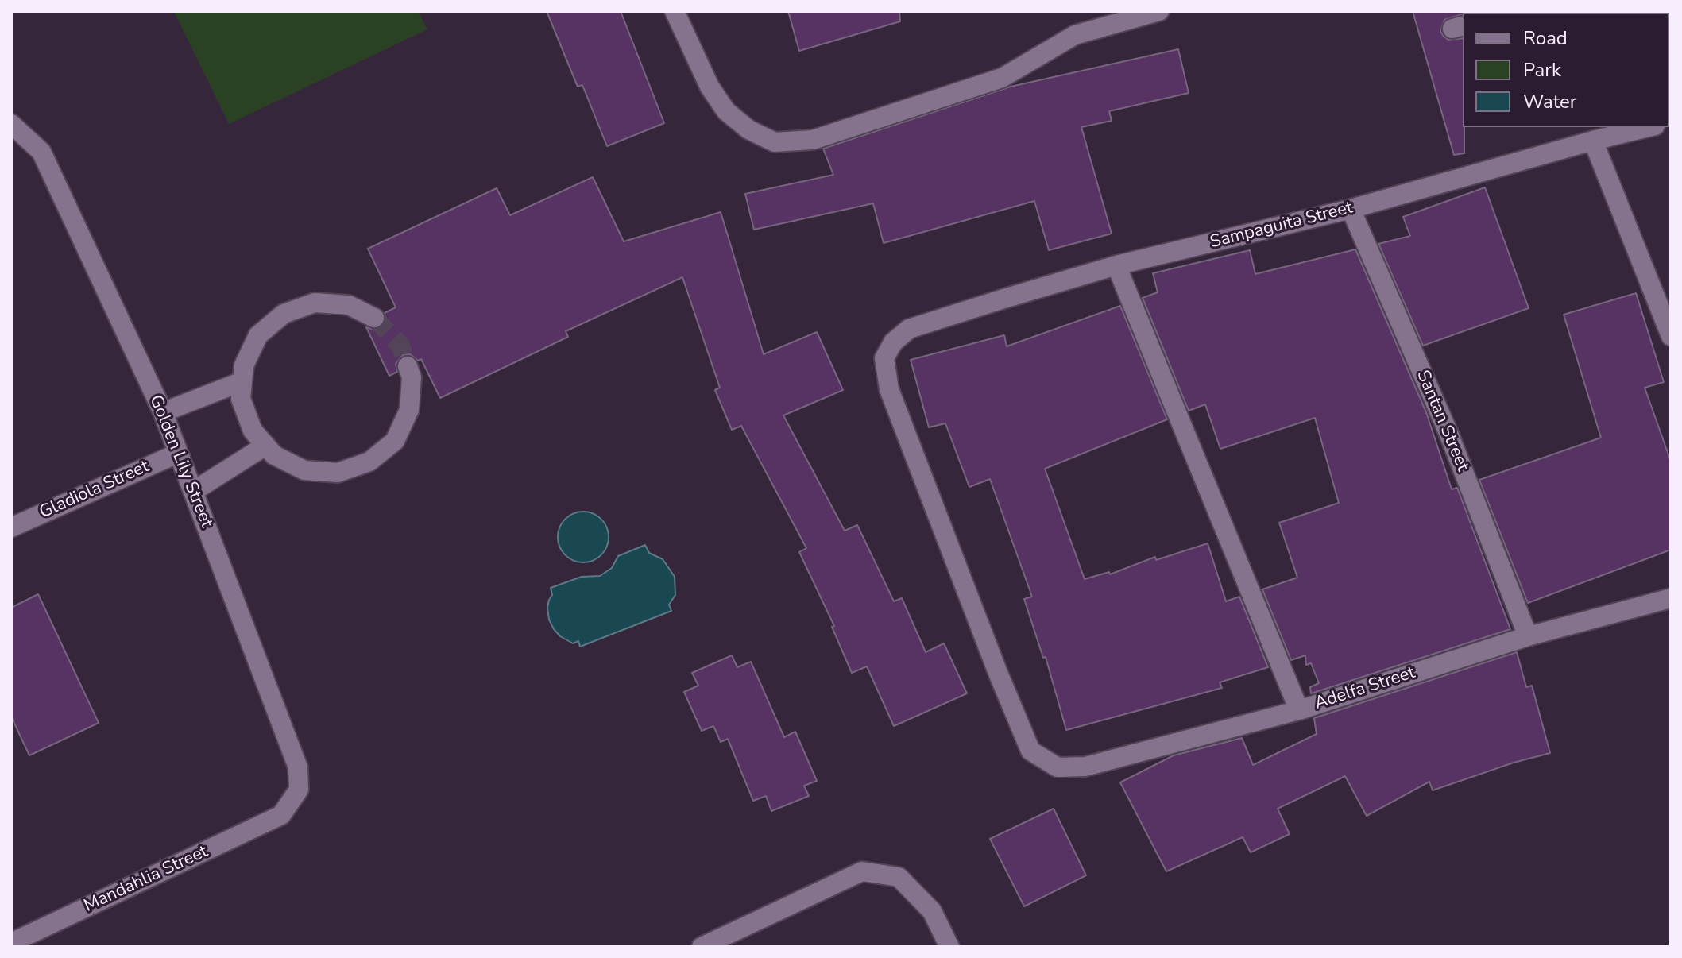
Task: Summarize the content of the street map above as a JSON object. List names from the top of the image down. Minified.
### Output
{"streets":{"street":["Sampaguita Street","Santan Street","Golden Lily Street","Gladiola Street","Adelfa Street","Mandahlia Street"]},"crossings":[["Sampaguita Street","Santan Street"],["Sampaguita Street","Adelfa Street"],["Santan Street","Adelfa Street"],["Golden Lily Street","Gladiola Street"],["Golden Lily Street","Mandahlia Street"]],"legend":["Road","Park","Water"]}
